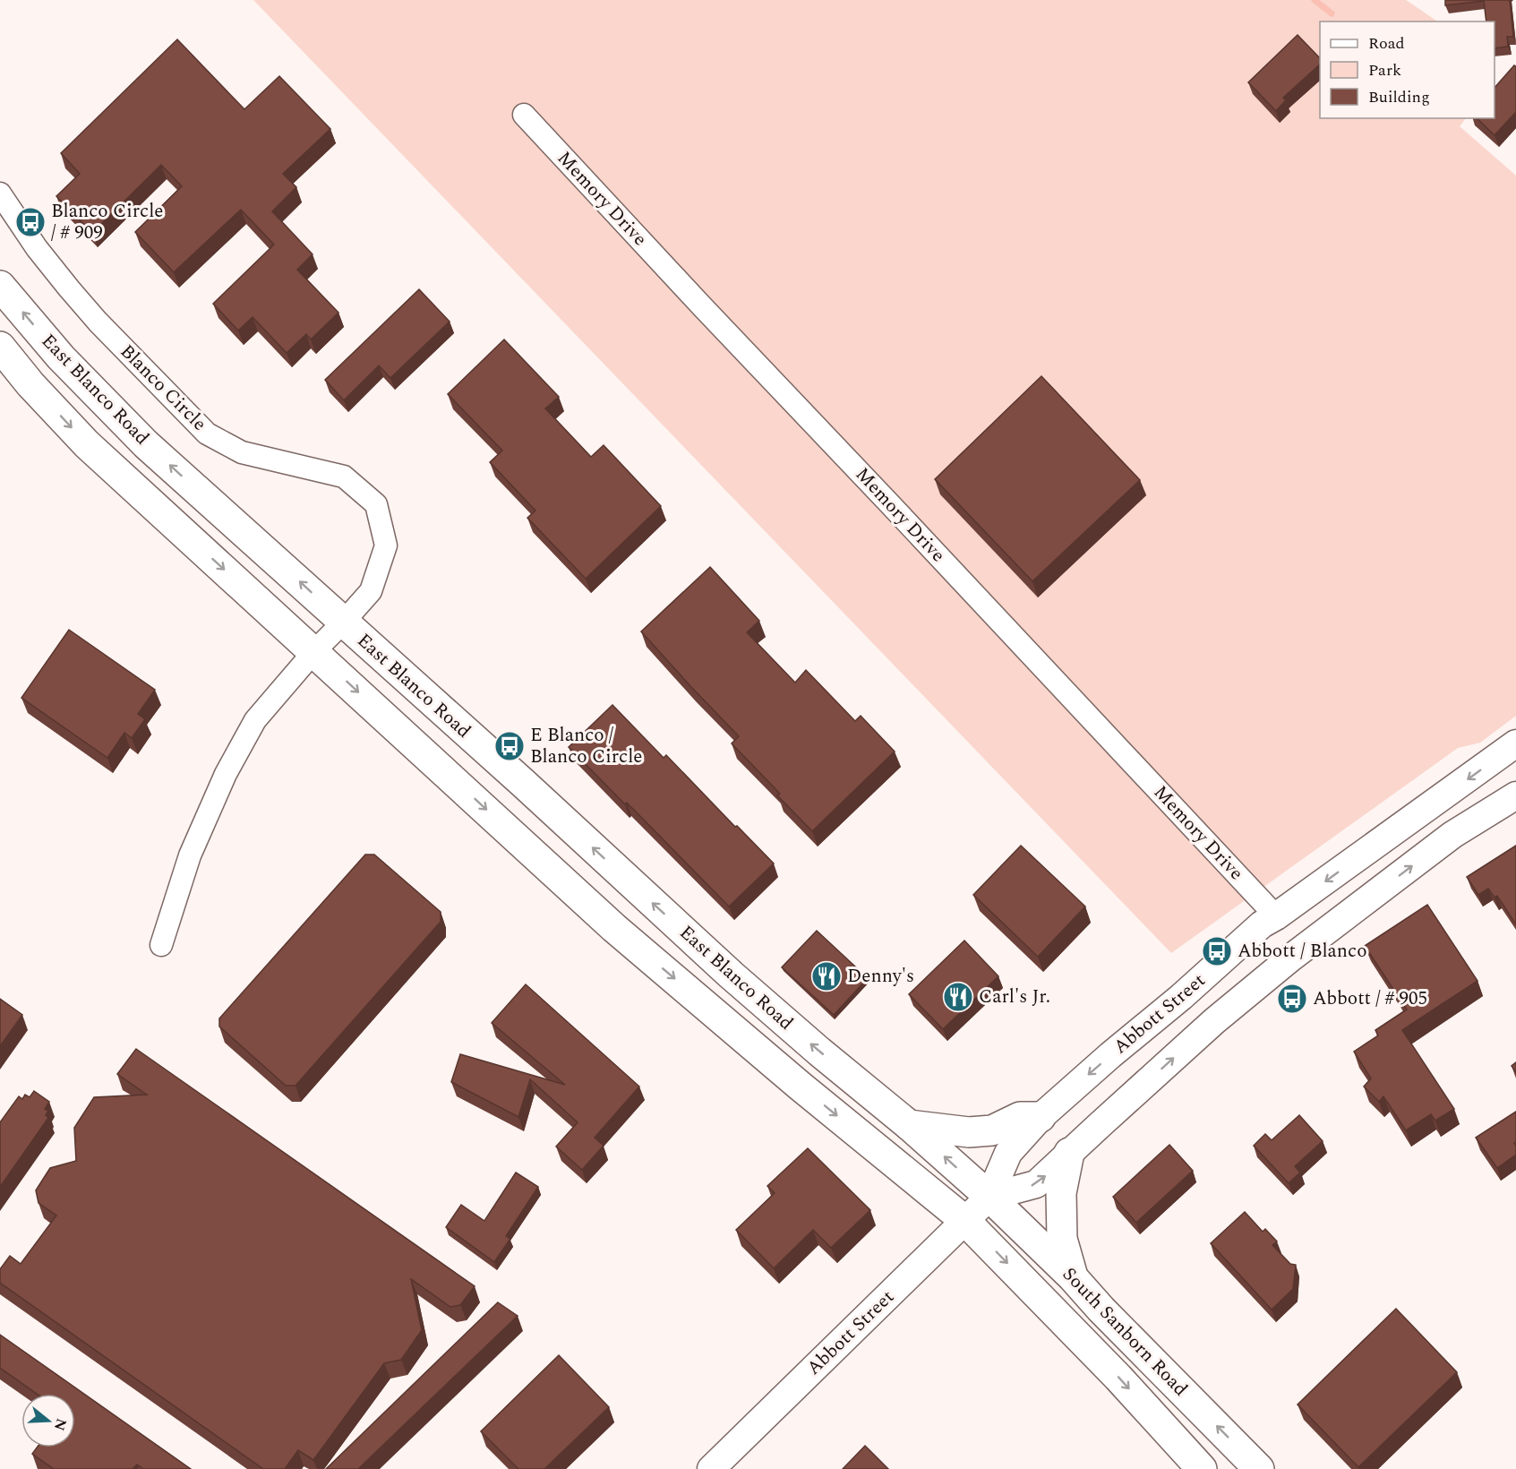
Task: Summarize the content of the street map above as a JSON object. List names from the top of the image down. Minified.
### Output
{"streets":{"highway":["East Blanco Road","South Sanborn Road"],"main road":["Abbott Street"],"street":["Memory Drive","Blanco Circle"]},"crossings":[["Memory Drive","Abbott Street"],["Blanco Circle","East Blanco Road"],["East Blanco Road","Abbott Street"],["East Blanco Road","South Sanborn Road"],["Abbott Street","South Sanborn Road"]],"places":{"bus stop":["Blanco Circle / # 909","E Blanco / Blanco Circle","Abbott / Blanco","Abbott / # 905"],"restaurant":["Denny's","Carl's Jr."]},"legend":["Road","Park","Building"],"north":"right"}
